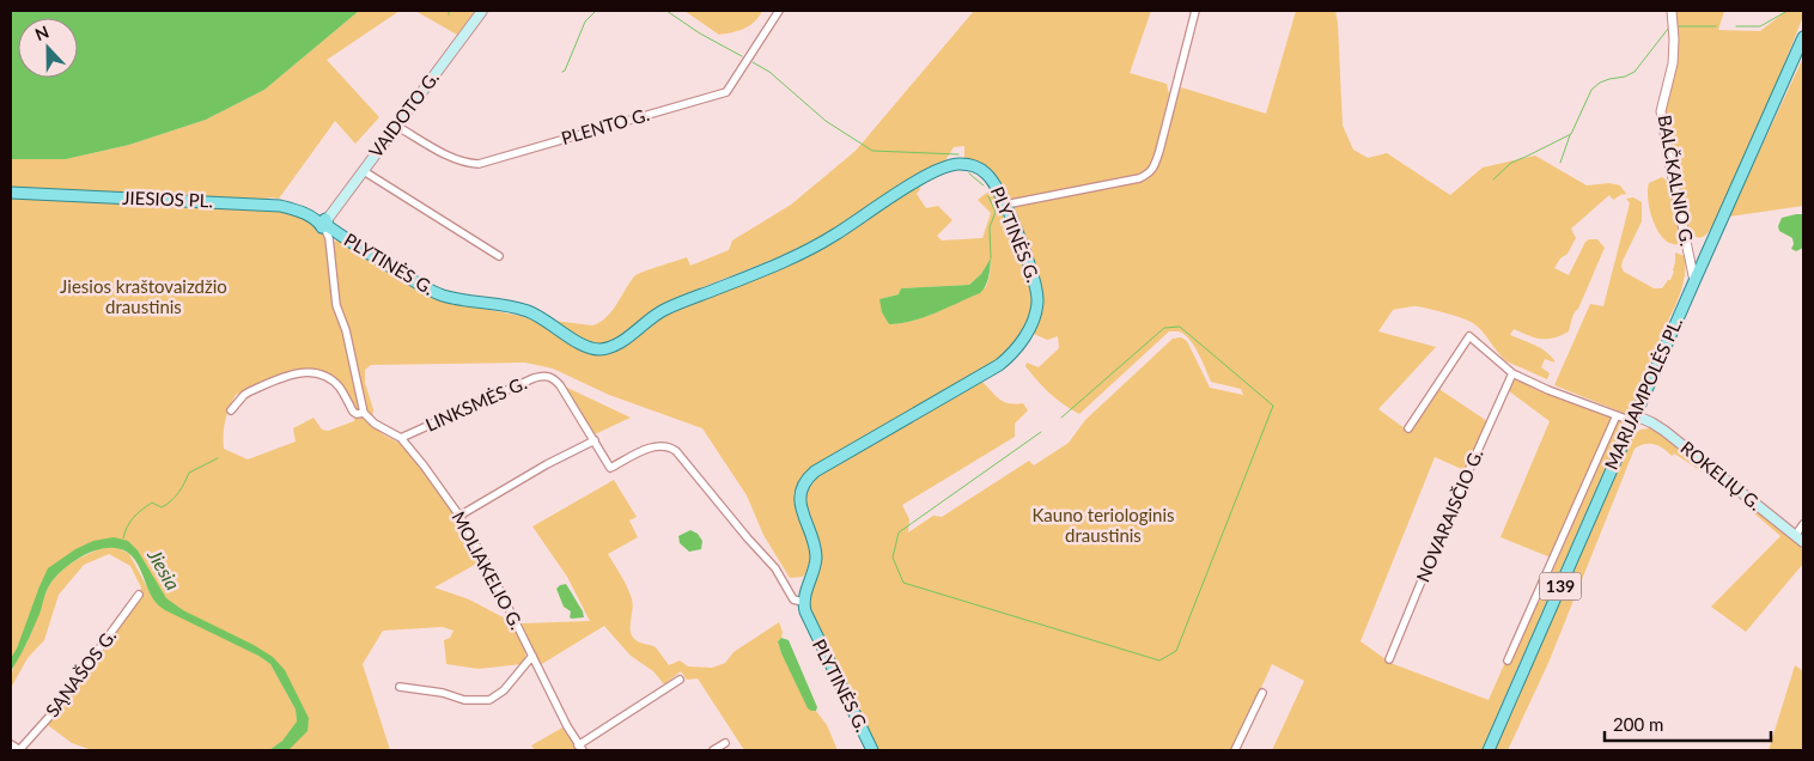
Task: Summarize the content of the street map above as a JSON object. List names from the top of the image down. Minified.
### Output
{"streets":{"main road":["VAIDOTO G.","JIESIOS PL.","PLYTINĖS G.","MARIJAMPOLĖS PL.","ROKELIŲ G.","139"],"street":["PLENTO G.","BALČKALNIO G.","LINKSMĖS G.","NOVARAISČIO G.","MOLIAKELIO G.","SĄNAŠOS G."]},"crossings":[["VAIDOTO G.","PLENTO G."],["VAIDOTO G.","JIESIOS PL."],["VAIDOTO G.","PLYTINĖS G."],["BALČKALNIO G.","MARIJAMPOLĖS PL."],["JIESIOS PL.","PLYTINĖS G."],["PLYTINĖS G.","LINKSMĖS G."],["MARIJAMPOLĖS PL.","ROKELIŲ G."],["LINKSMĖS G.","MOLIAKELIO G."]],"water":["Jiesia"],"parks":["Jiesios kraštovaizdžio draustinis","Kauno teriologinis draustinis"],"scale_bar":"200 m","north":"top"}
